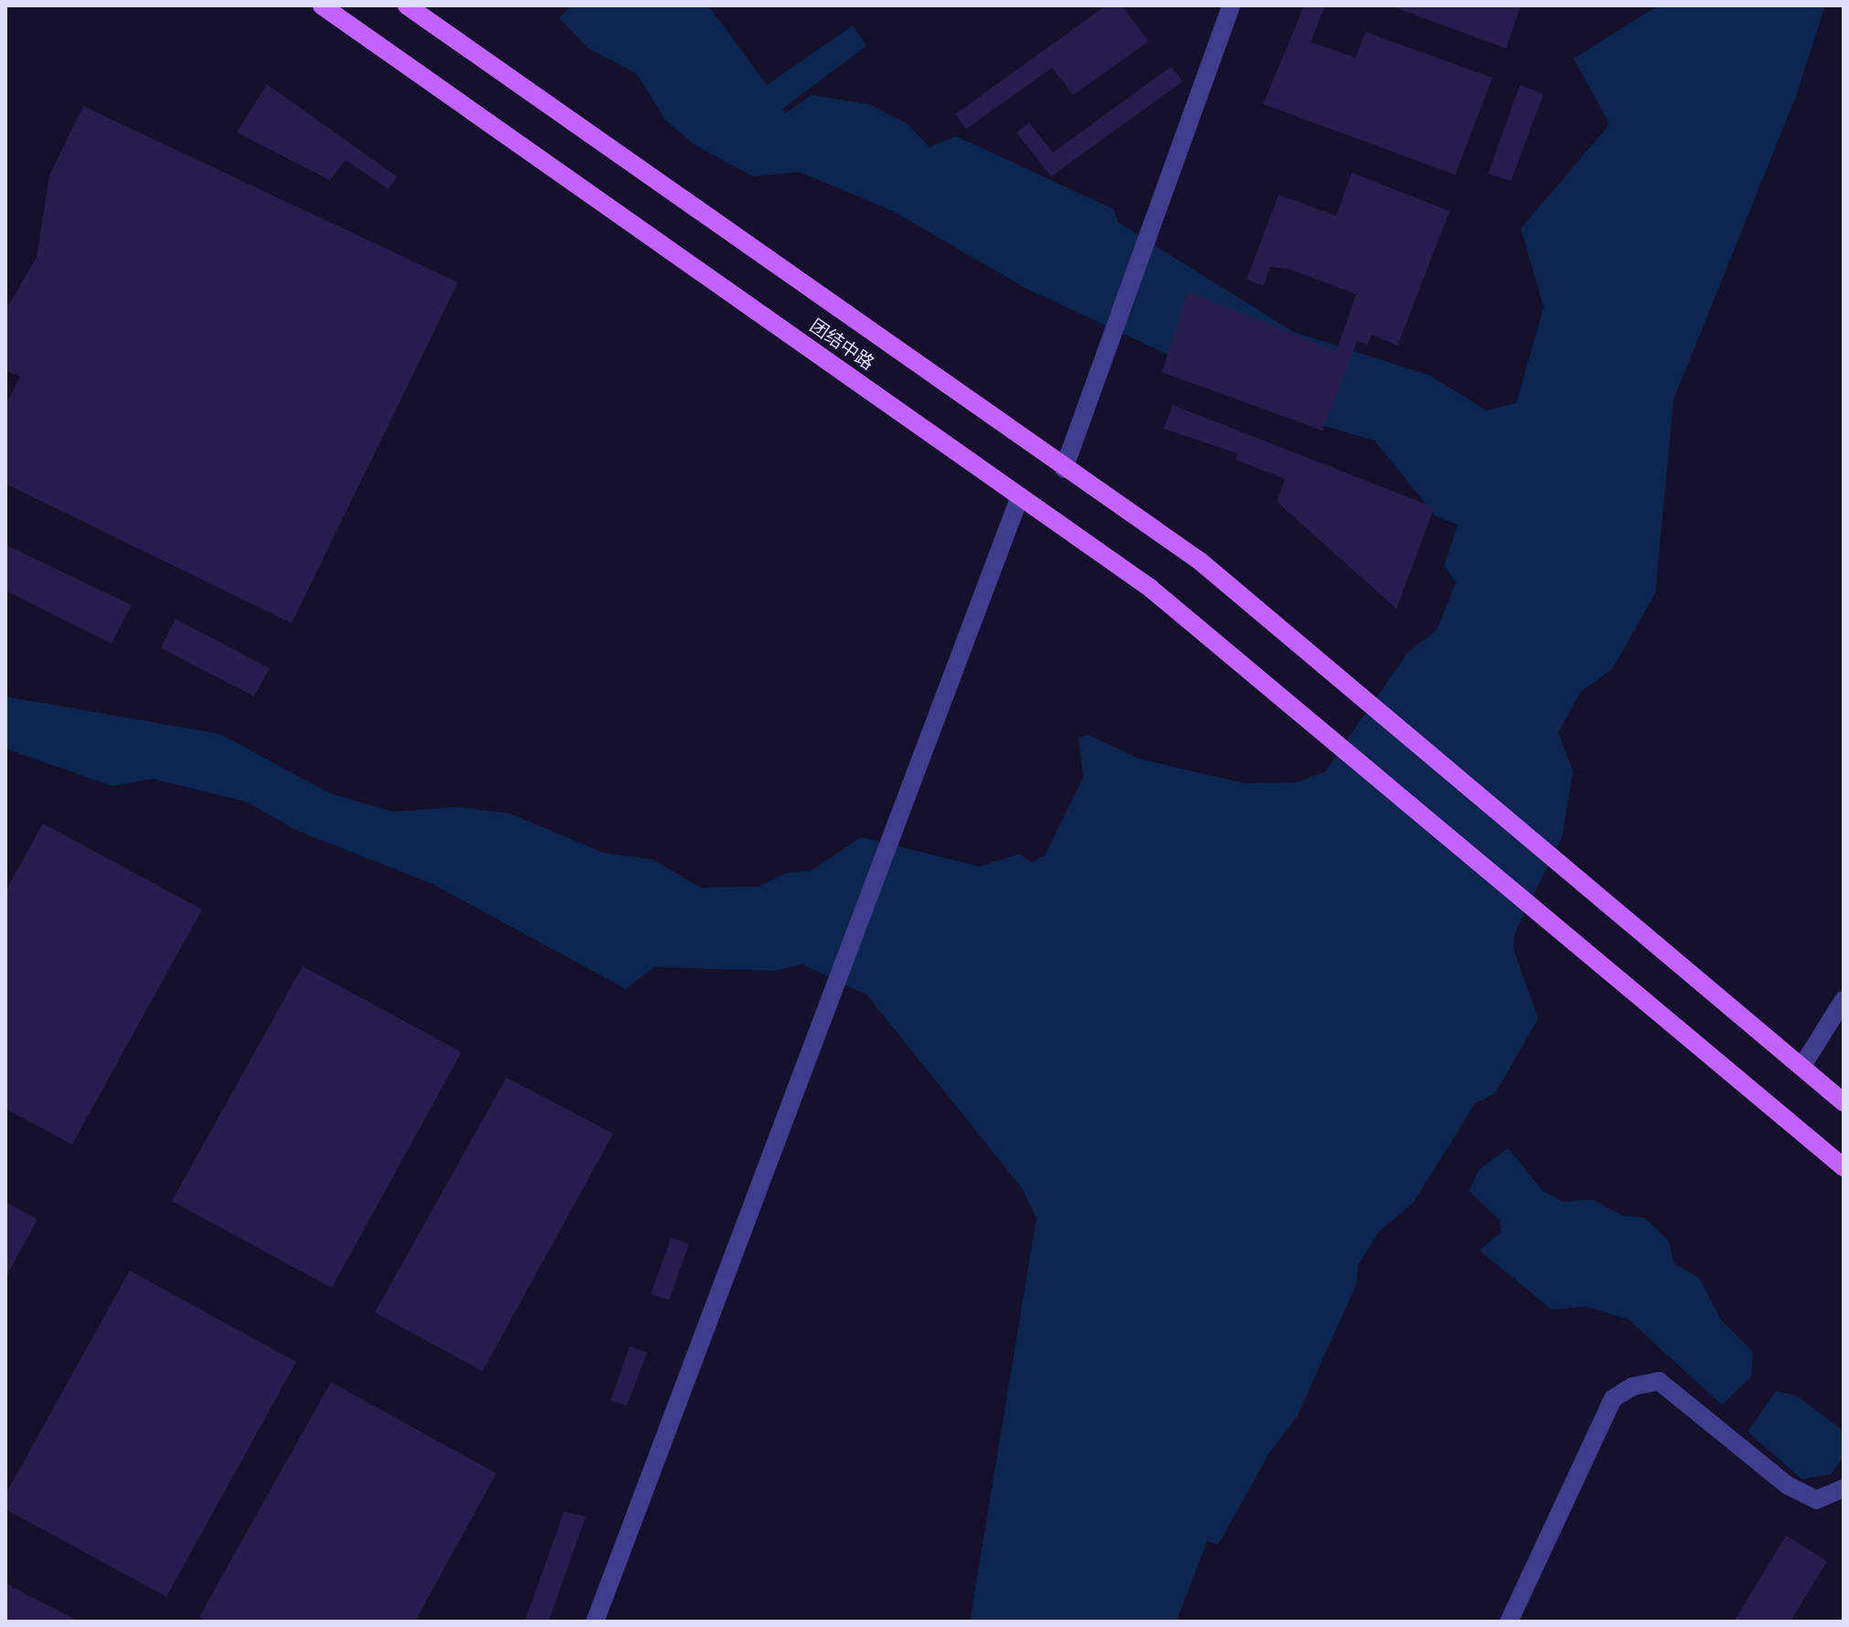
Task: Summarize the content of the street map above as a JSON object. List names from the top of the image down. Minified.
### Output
{"streets":{"main road":["团结中路"]}}
